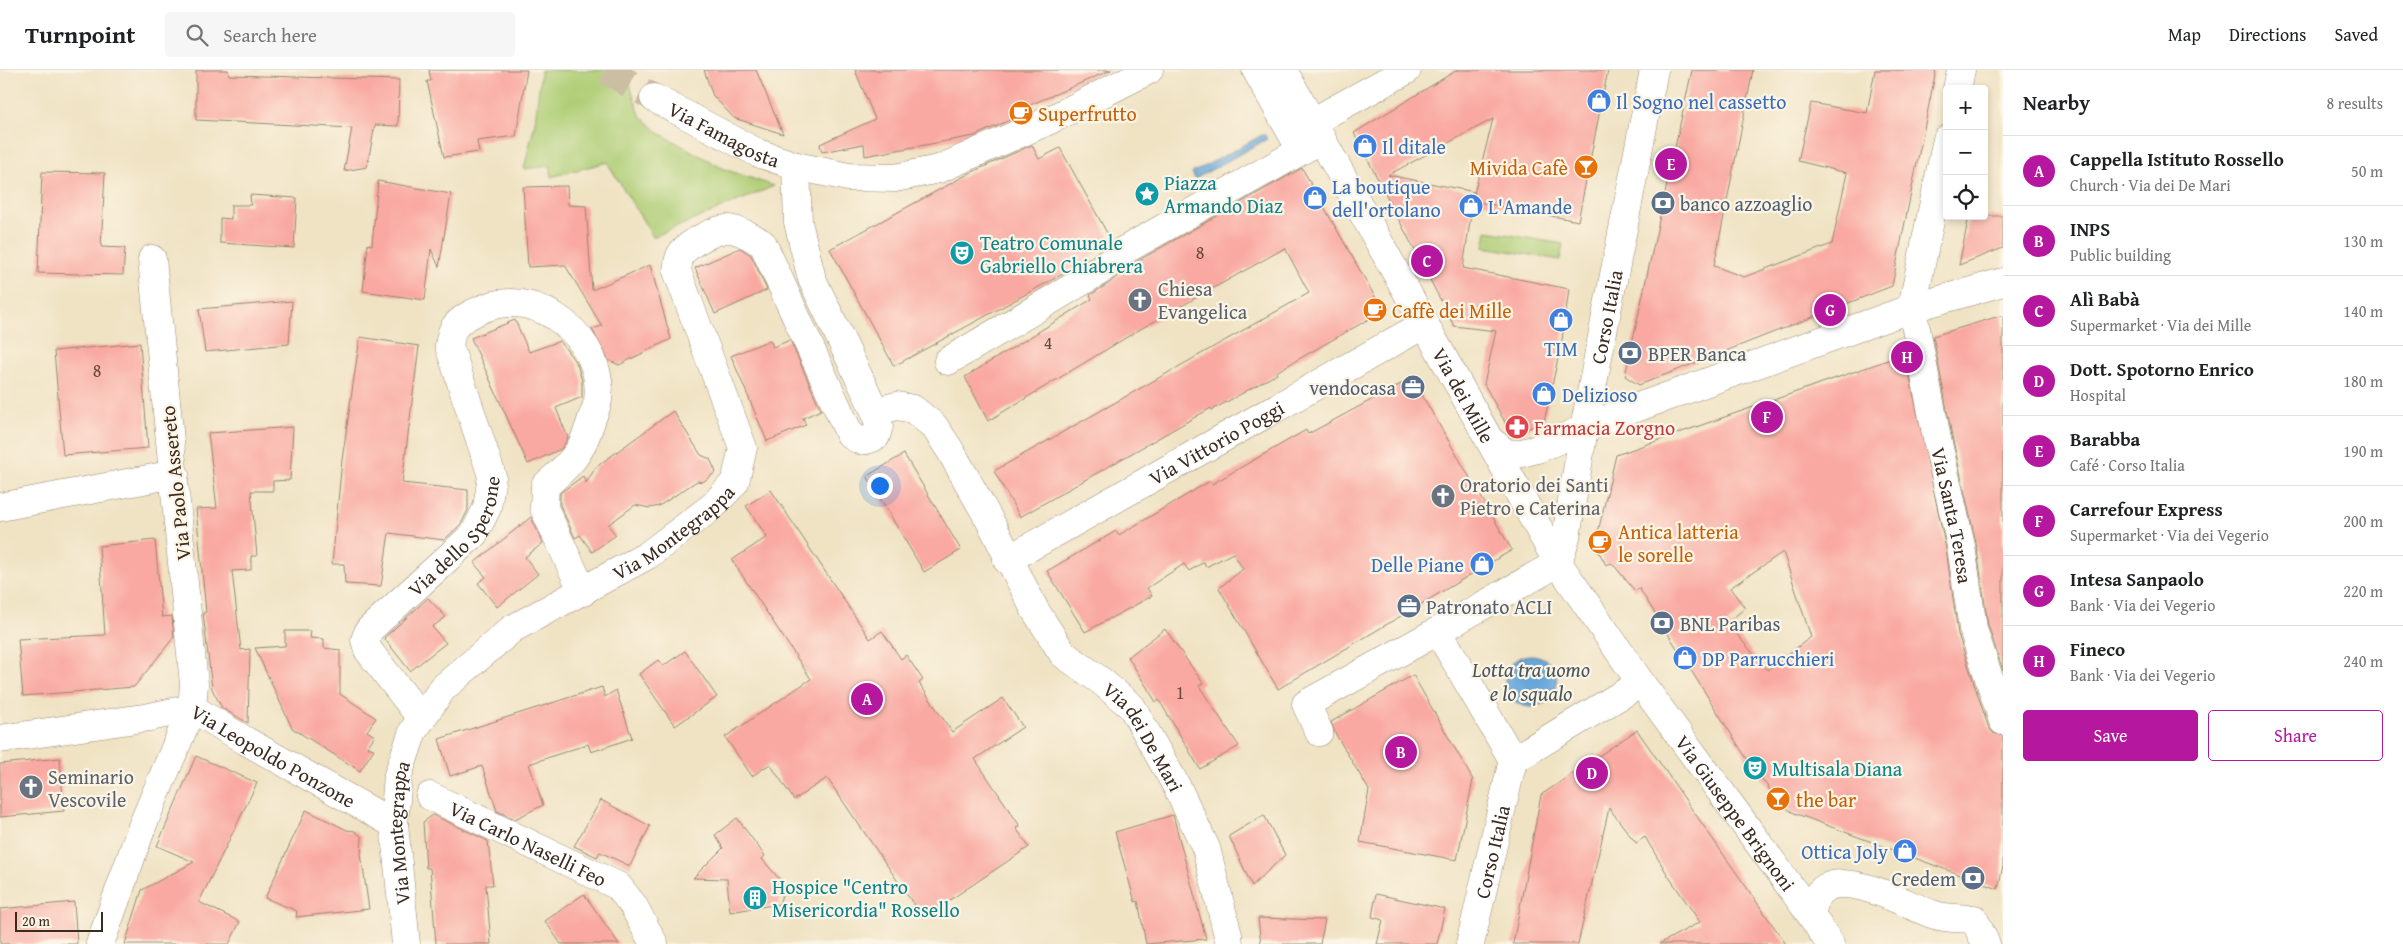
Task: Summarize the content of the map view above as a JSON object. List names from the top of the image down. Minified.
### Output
{"streets":{"street":["Via Famagosta","Corso Italia","Via dei Mille","Via Vittorio Poggi","Via Paolo Assereto","Via Santa Teresa","Via Montegrappa","Via dello Sperone","Via dei De Mari","Via Leopoldo Ponzone","Via Giuseppe Brignoni","Via Carlo Naselli Feo"]},"crossings":[["Corso Italia","Via dei Mille"],["Via dei Mille","Via Vittorio Poggi"],["Via dei Mille","Via Giuseppe Brignoni"],["Via Vittorio Poggi","Via dei De Mari"],["Via Paolo Assereto","Via Leopoldo Ponzone"],["Via Montegrappa","Via dello Sperone"],["Via Montegrappa","Via dei De Mari"],["Via Montegrappa","Via Leopoldo Ponzone"]],"water":["Lotta tra uomo e lo squalo"],"places":{"shop":["Il Sogno nel cassetto","Il ditale","La boutique dell'ortolano","L'Amande","TIM","Delizioso","Delle Piane","DP Parrucchieri","Ottica Joly"],"cafe":["Superfrutto","Caffè dei Mille","Antica latteria le sorelle"],"bar":["Mivida Cafè","the bar"],"place":["Piazza Armando Diaz"],"bank":["banco azzoaglio","BPER Banca","BNL Paribas","Credem"],"theatre":["Teatro Comunale Gabriello Chiabrera","Multisala Diana"],"church":["Chiesa Evangelica","Oratorio dei Santi Pietro e Caterina","Seminario Vescovile"],"office":["vendocasa","Patronato ACLI"],"pharmacy":["Farmacia Zorgno"],"building":["Hospice \"Centro Misericordia\" Rossello"]},"house_numbers":["8","4","8","1"],"scale_bar":"20 m","page":{"header":"Turnpoint","search":"Search here","nav":["Map","Directions","Saved"],"heading":["Nearby","8 results"],"map_buttons":["+","−"],"list":[{"mark":"A","name":"Cappella Istituto Rossello","note":"Church · Via dei De Mari","value":"50 m"},{"mark":"B","name":"INPS","note":"Public building","value":"130 m"},{"mark":"C","name":"Alì Babà","note":"Supermarket · Via dei Mille","value":"140 m"},{"mark":"D","name":"Dott. Spotorno Enrico","note":"Hospital","value":"180 m"},{"mark":"E","name":"Barabba","note":"Café · Corso Italia","value":"190 m"},{"mark":"F","name":"Carrefour Express","note":"Supermarket · Via dei Vegerio","value":"200 m"},{"mark":"G","name":"Intesa Sanpaolo","note":"Bank · Via dei Vegerio","value":"220 m"},{"mark":"H","name":"Fineco","note":"Bank · Via dei Vegerio","value":"240 m"}],"pins":["E","C","G","H","F","A","B","D"],"buttons":["Save","Share"],"scale":"20 m"}}
